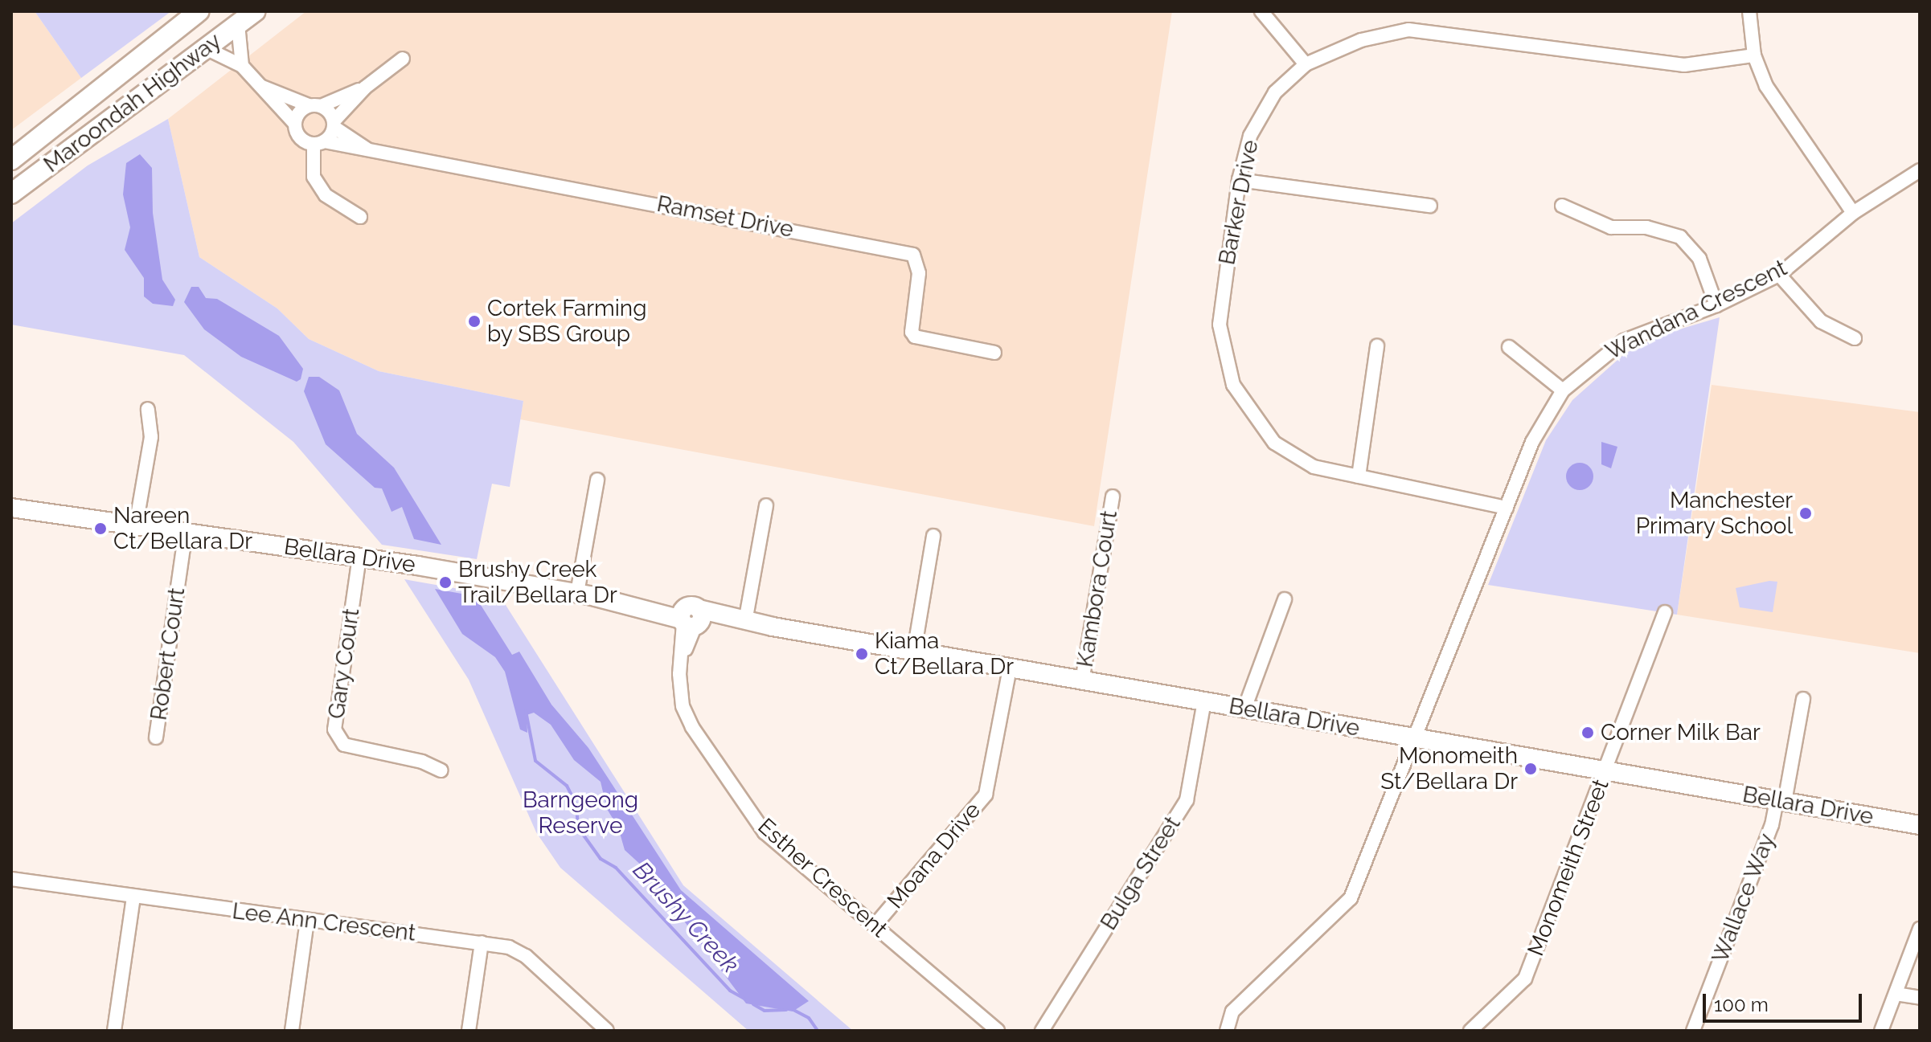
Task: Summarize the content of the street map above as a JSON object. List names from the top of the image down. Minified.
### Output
{"streets":{"highway":["Maroondah Highway"],"main road":["Bellara Drive"],"street":["Barker Drive","Ramset Drive","Wandana Crescent","Kambora Court","Robert Court","Gary Court","Moana Drive","Monomeith Street","Bulga Street","Esther Crescent","Wallace Way","Lee Ann Crescent"]},"crossings":[["Barker Drive","Wandana Crescent"],["Wandana Crescent","Bellara Drive"],["Bellara Drive","Kambora Court"],["Bellara Drive","Robert Court"],["Bellara Drive","Gary Court"],["Bellara Drive","Moana Drive"],["Bellara Drive","Monomeith Street"],["Bellara Drive","Bulga Street"],["Bellara Drive","Esther Crescent"],["Bellara Drive","Wallace Way"],["Moana Drive","Esther Crescent"]],"water":["Brushy Creek"],"parks":["Barngeong Reserve"],"places":["Cortek Farming by SBS Group","Manchester Primary School","Nareen Ct/Bellara Dr","Brushy Creek Trail/Bellara Dr","Kiama Ct/Bellara Dr","Corner Milk Bar","Monomeith St/Bellara Dr"],"scale_bar":"100 m"}
